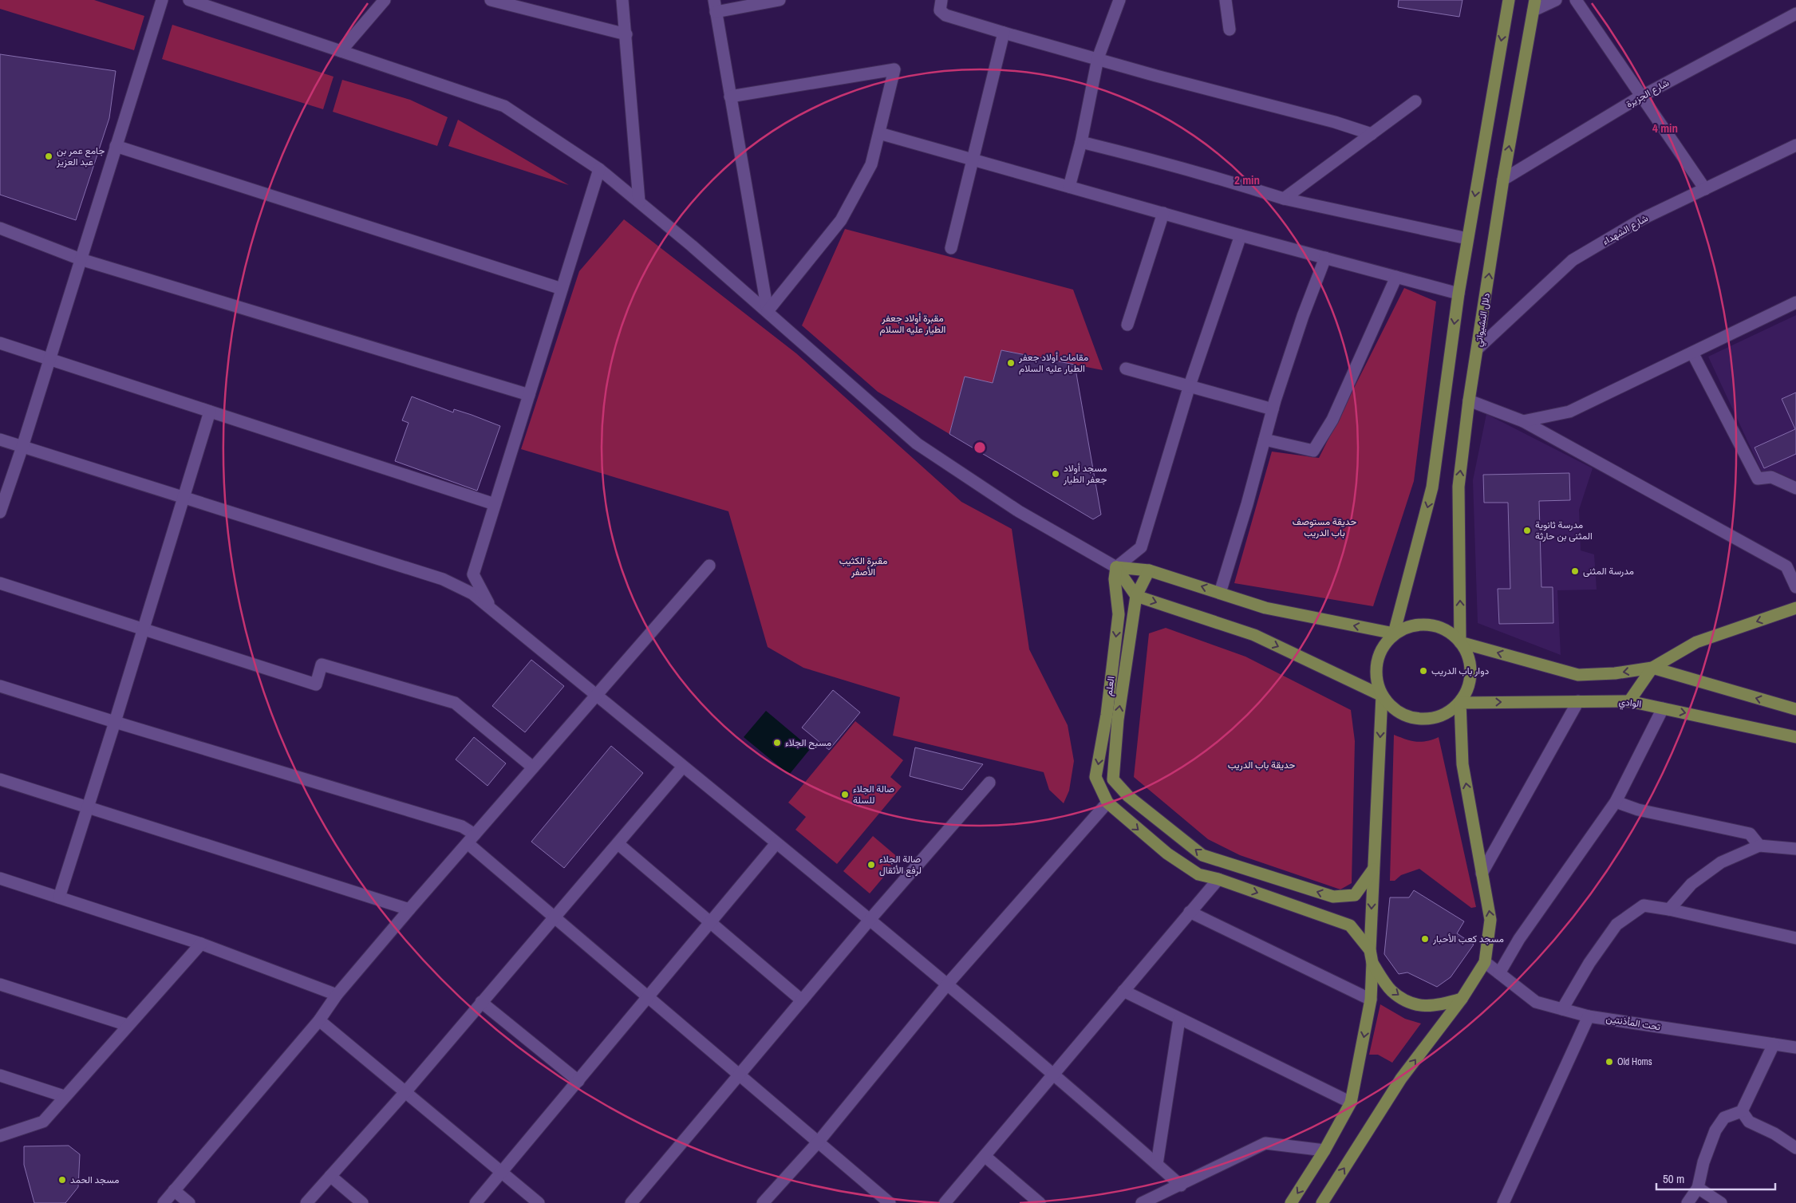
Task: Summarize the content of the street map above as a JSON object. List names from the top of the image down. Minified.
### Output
{"streets":{"main road":["دلال النشيواتي","العلم","الوادي"],"street":["شارع الجزيرة","شارع الشهداء","تحت المأذنتين"]},"crossings":[["شارع الجزيرة","دلال النشيواتي"],["شارع الشهداء","دلال النشيواتي"],["دلال النشيواتي","الوادي"]],"parks":["مقبرة أولاد جعفر الطيار عليه السلام","حديقة مستوصف باب الدريب","مقبرة الكثيب الأصفر","حديقة باب الدريب"],"places":["جامع عمر بن عبد العزيز","مقامات أولاد جعفر الطيار عليه السلام","مسجد أولاد جعفر الطيار","مدرسة ثانوية المثنى بن حارثة","مدرسة المثنى","دوار باب الدريب","مسبح الجلاء","صالة الجلاء للسلة","صالة الجلاء لرفع الأثقال","مسجد كعب الأحبار","Old Homs","مسجد الحمد"],"scale_bar":"50 m","rings":["4 min","2 min"]}
